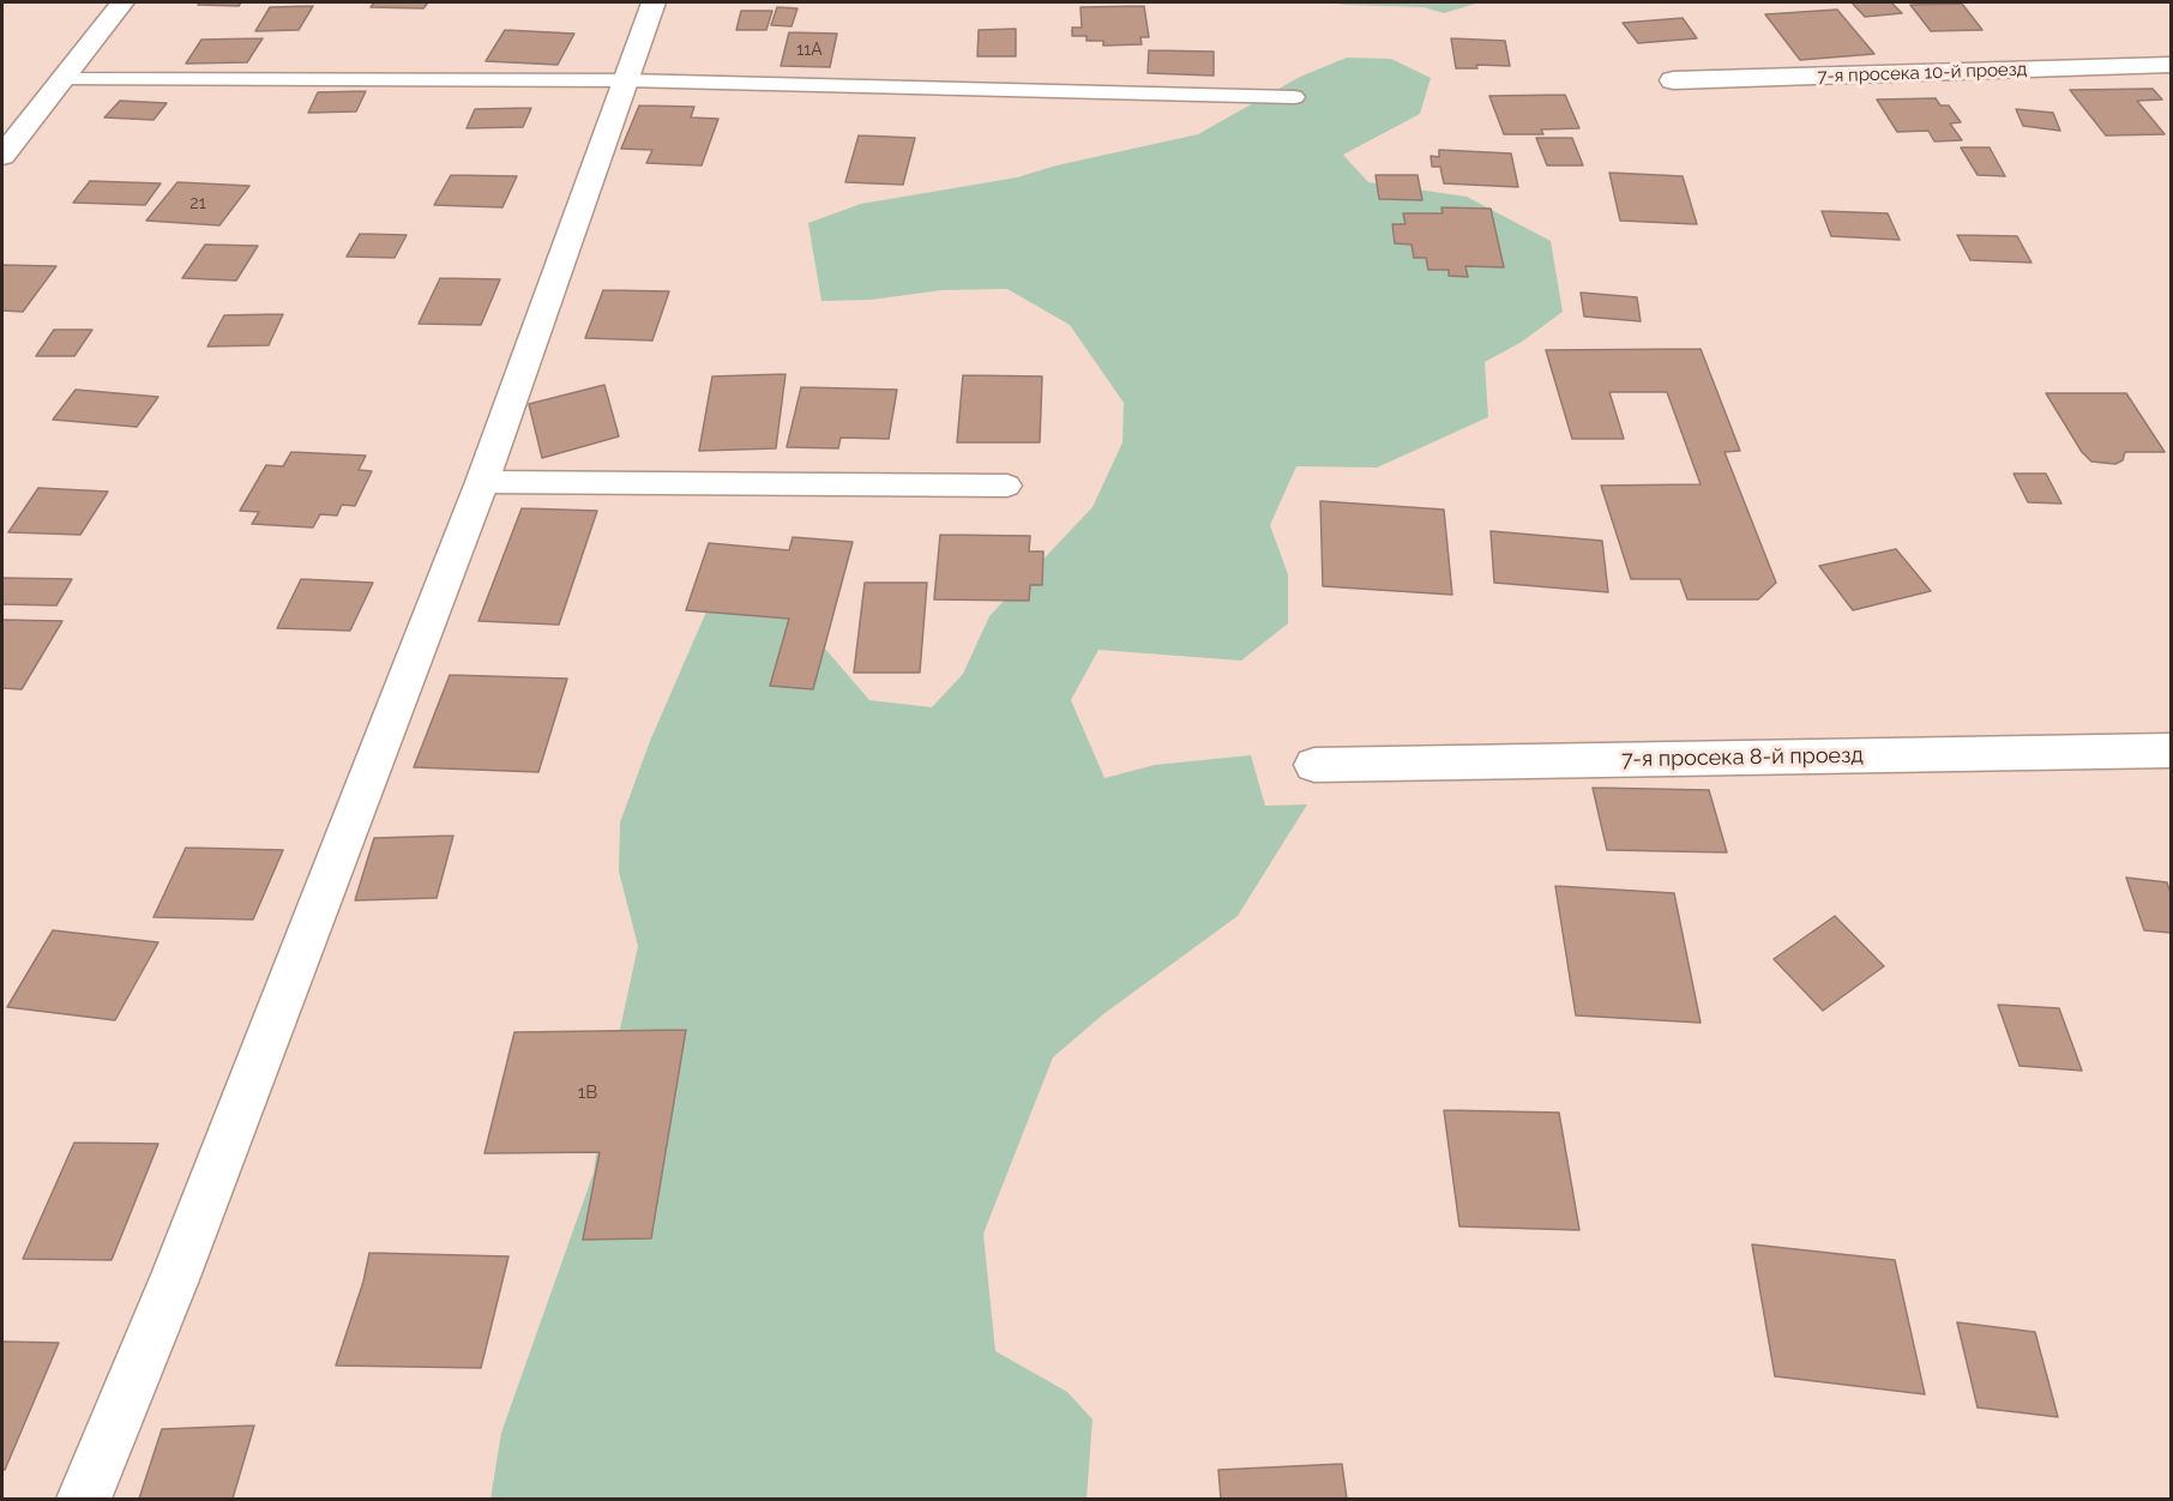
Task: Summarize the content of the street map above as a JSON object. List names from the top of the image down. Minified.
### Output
{"streets":{"street":["7-я просека 10-й проезд","7-я просека 8-й проезд"]},"house_numbers":["11А","21","1В"]}
